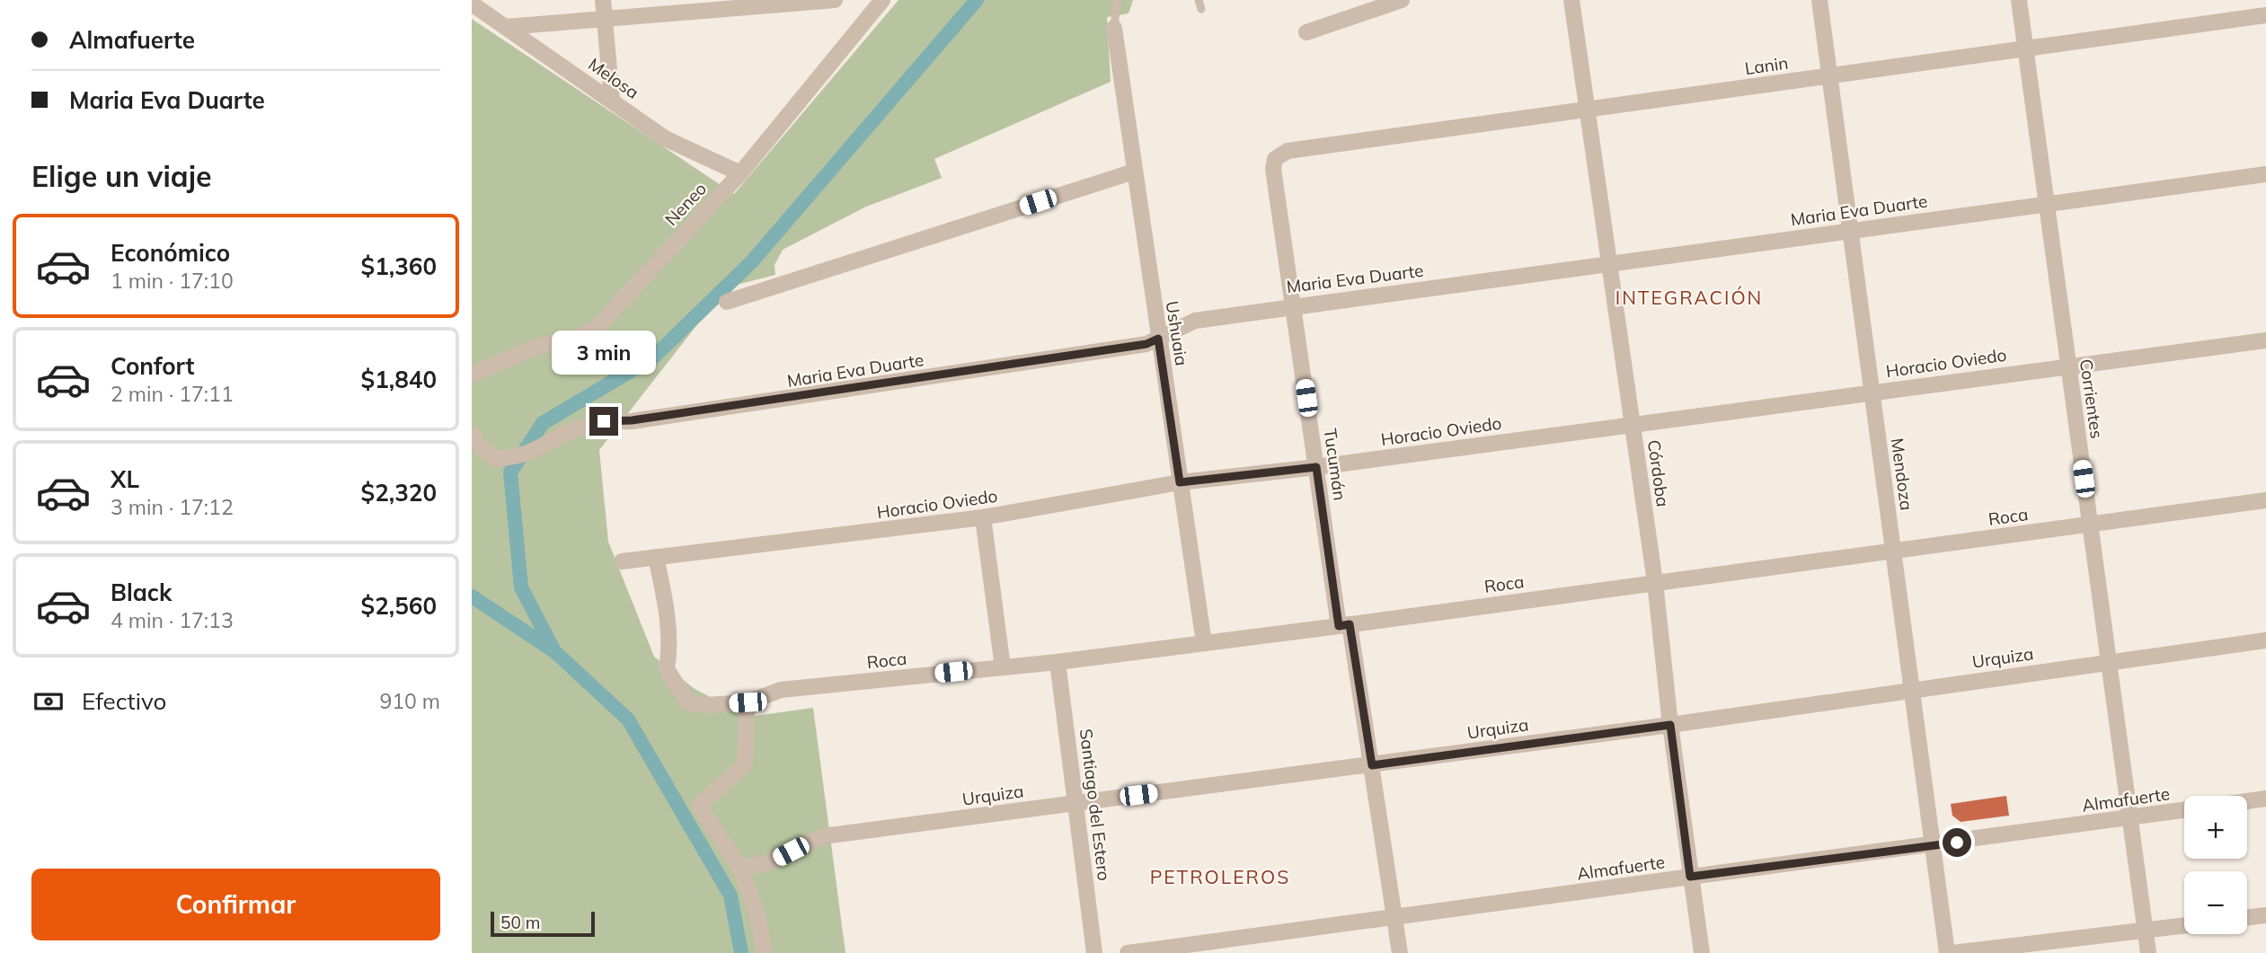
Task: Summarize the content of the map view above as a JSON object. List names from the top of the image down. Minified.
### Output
{"streets":{"street":["Lanin","Melosa","Neneo","Maria Eva Duarte","Ushuaia","Horacio Oviedo","Corrientes","Tucumán","Córdoba","Mendoza","Roca","Urquiza","Almafuerte","Santiago del Estero"]},"crossings":[["Lanin","Corrientes"],["Lanin","Tucumán"],["Lanin","Córdoba"],["Lanin","Mendoza"],["Melosa","Neneo"],["Maria Eva Duarte","Ushuaia"],["Maria Eva Duarte","Corrientes"],["Maria Eva Duarte","Tucumán"],["Maria Eva Duarte","Córdoba"],["Maria Eva Duarte","Mendoza"],["Ushuaia","Horacio Oviedo"],["Ushuaia","Roca"],["Horacio Oviedo","Corrientes"],["Horacio Oviedo","Tucumán"],["Horacio Oviedo","Córdoba"],["Horacio Oviedo","Mendoza"],["Horacio Oviedo","Roca"],["Corrientes","Roca"],["Corrientes","Urquiza"],["Corrientes","Almafuerte"],["Tucumán","Roca"],["Tucumán","Urquiza"],["Tucumán","Almafuerte"],["Córdoba","Roca"],["Córdoba","Urquiza"],["Córdoba","Almafuerte"],["Mendoza","Roca"],["Mendoza","Urquiza"],["Mendoza","Almafuerte"],["Roca","Santiago del Estero"],["Urquiza","Santiago del Estero"]],"districts":["INTEGRACIÓN","PETROLEROS"],"scale_bar":"50 m","page":{"banner":["Almafuerte","Maria Eva Duarte"],"heading":"Elige un viaje","list":[{"name":"Económico","note":"1 min · 17:10","value":"$1,360"},{"name":"Confort","note":"2 min · 17:11","value":"$1,840"},{"name":"XL","note":"3 min · 17:12","value":"$2,320"},{"name":"Black","note":"4 min · 17:13","value":"$2,560"}],"bubble":"3 min","pay":["Efectivo","910 m"],"map_buttons":["+","−"],"buttons":"Confirmar","scale":"50 m"}}
